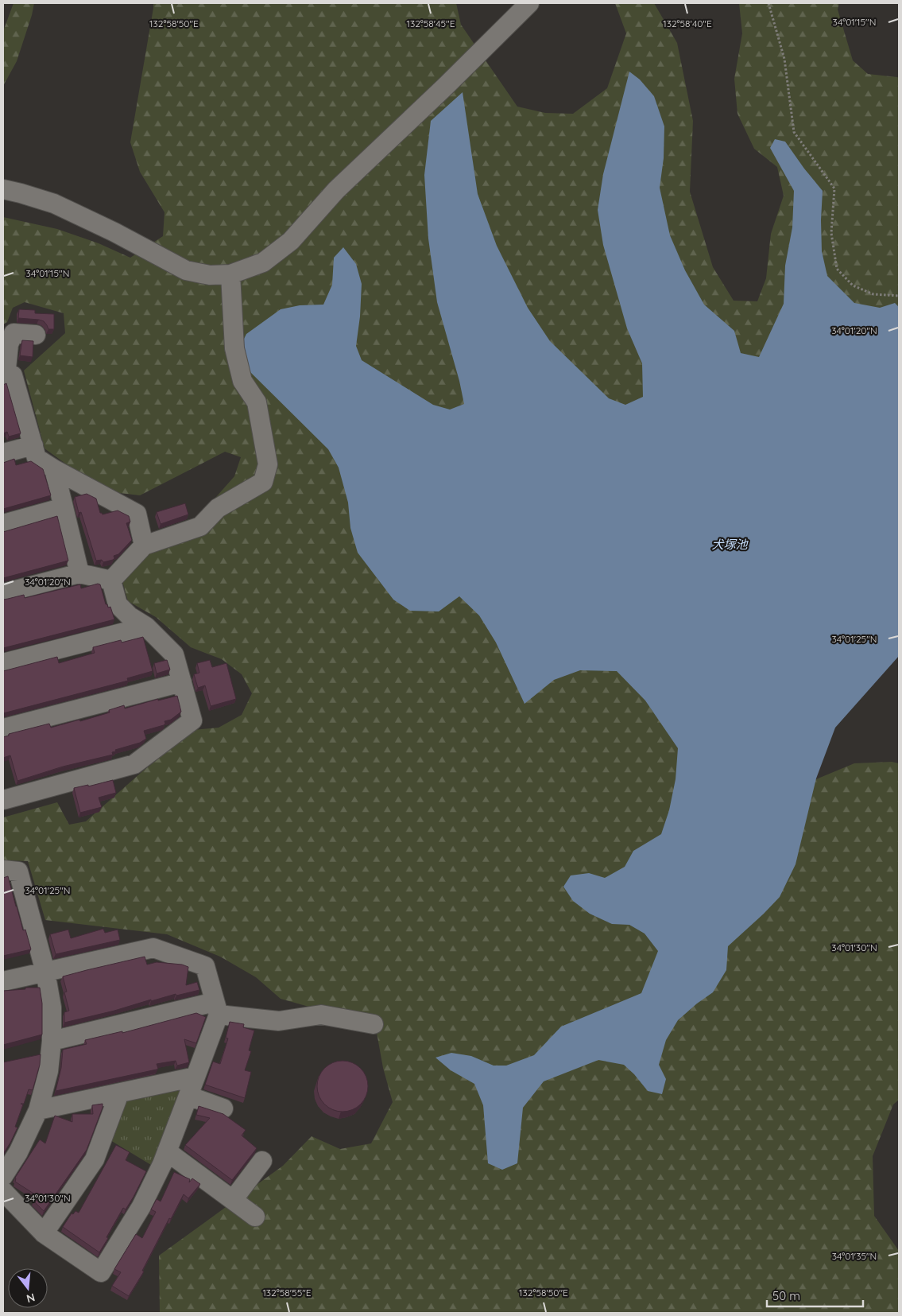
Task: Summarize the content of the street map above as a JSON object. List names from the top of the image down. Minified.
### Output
{"water":["犬塚池"],"scale_bar":"50 m","north":"bottom","coordinates":["34°01'15\"N","132°58'50\"E","132°58'45\"E","132°58'40\"E","34°01'20\"N","34°01'25\"N","34°01'30\"N","34°01'35\"N","132°58'55\"E"]}
